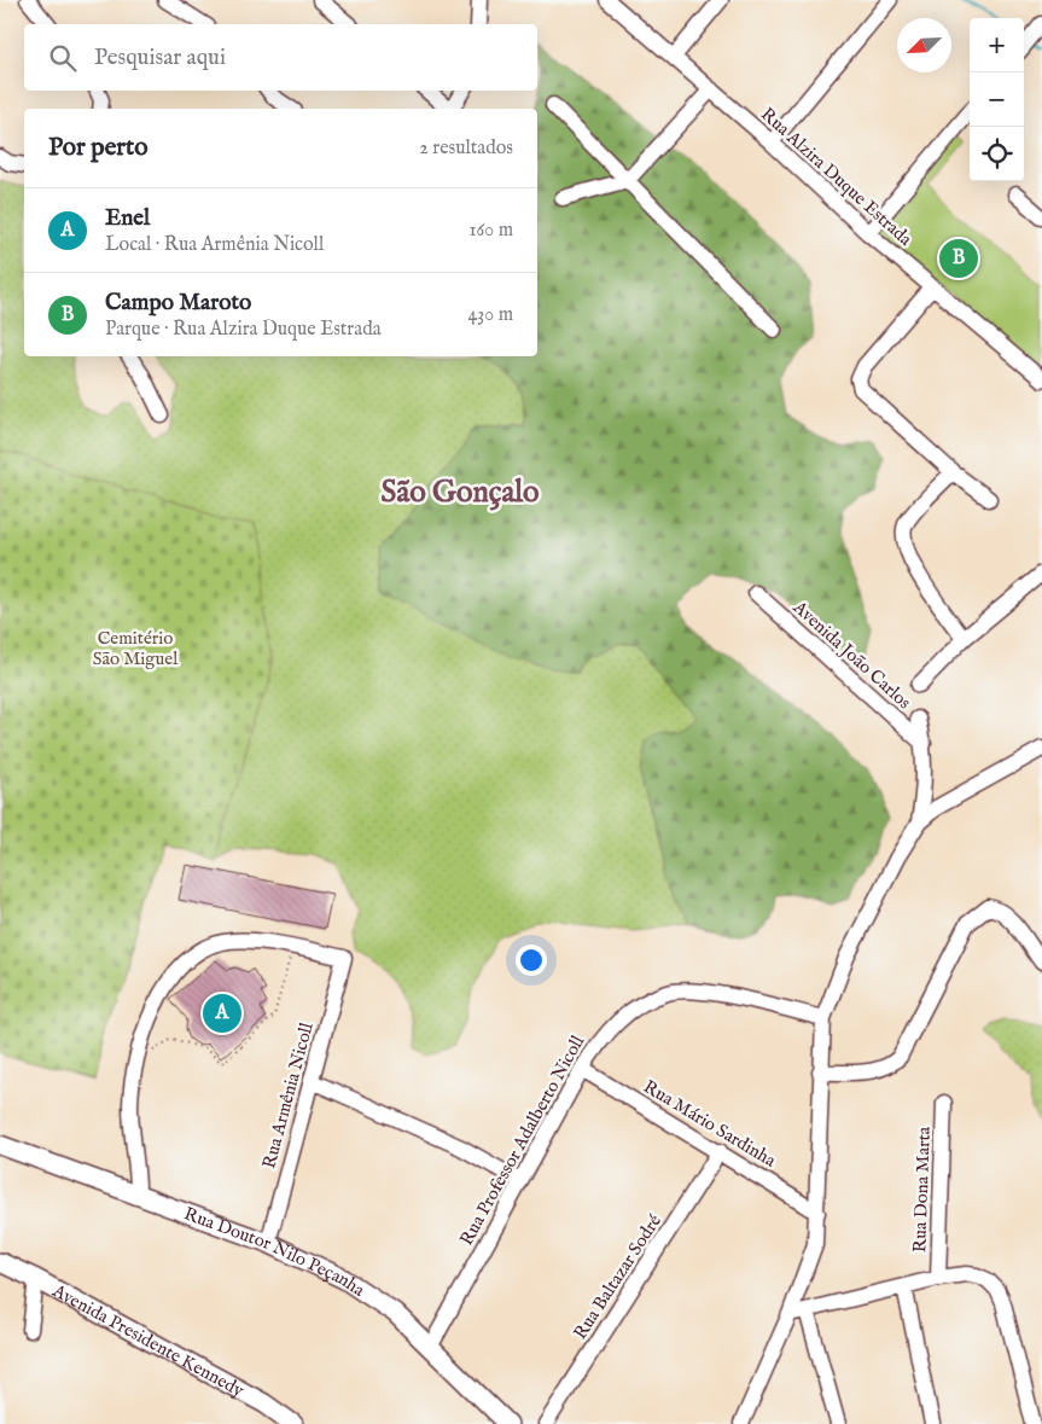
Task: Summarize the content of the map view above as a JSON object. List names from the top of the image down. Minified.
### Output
{"streets":{"main road":["Rua Doutor Nilo Peçanha","Avenida Presidente Kennedy"],"street":["Rua Alzira Duque Estrada","Avenida João Carlos","Rua Armênia Nicoll","Rua Mário Sardinha","Rua Professor Adalberto Nicoll","Rua Dona Marta","Rua Baltazar Sodré"]},"crossings":[["Rua Armênia Nicoll","Rua Doutor Nilo Peçanha"],["Rua Mário Sardinha","Rua Professor Adalberto Nicoll"],["Rua Mário Sardinha","Rua Baltazar Sodré"],["Rua Professor Adalberto Nicoll","Rua Doutor Nilo Peçanha"]],"districts":["São Gonçalo"],"parks":["Cemitério São Miguel"],"north":"bottom left","page":{"map_buttons":["+","−"],"search":"Pesquisar aqui","heading":["Por perto","2 resultados"],"list":[{"mark":"A","name":"Enel","note":"Local · Rua Armênia Nicoll","value":"160 m"},{"mark":"B","name":"Campo Maroto","note":"Parque · Rua Alzira Duque Estrada","value":"430 m"}],"pins":["B","A"]}}
